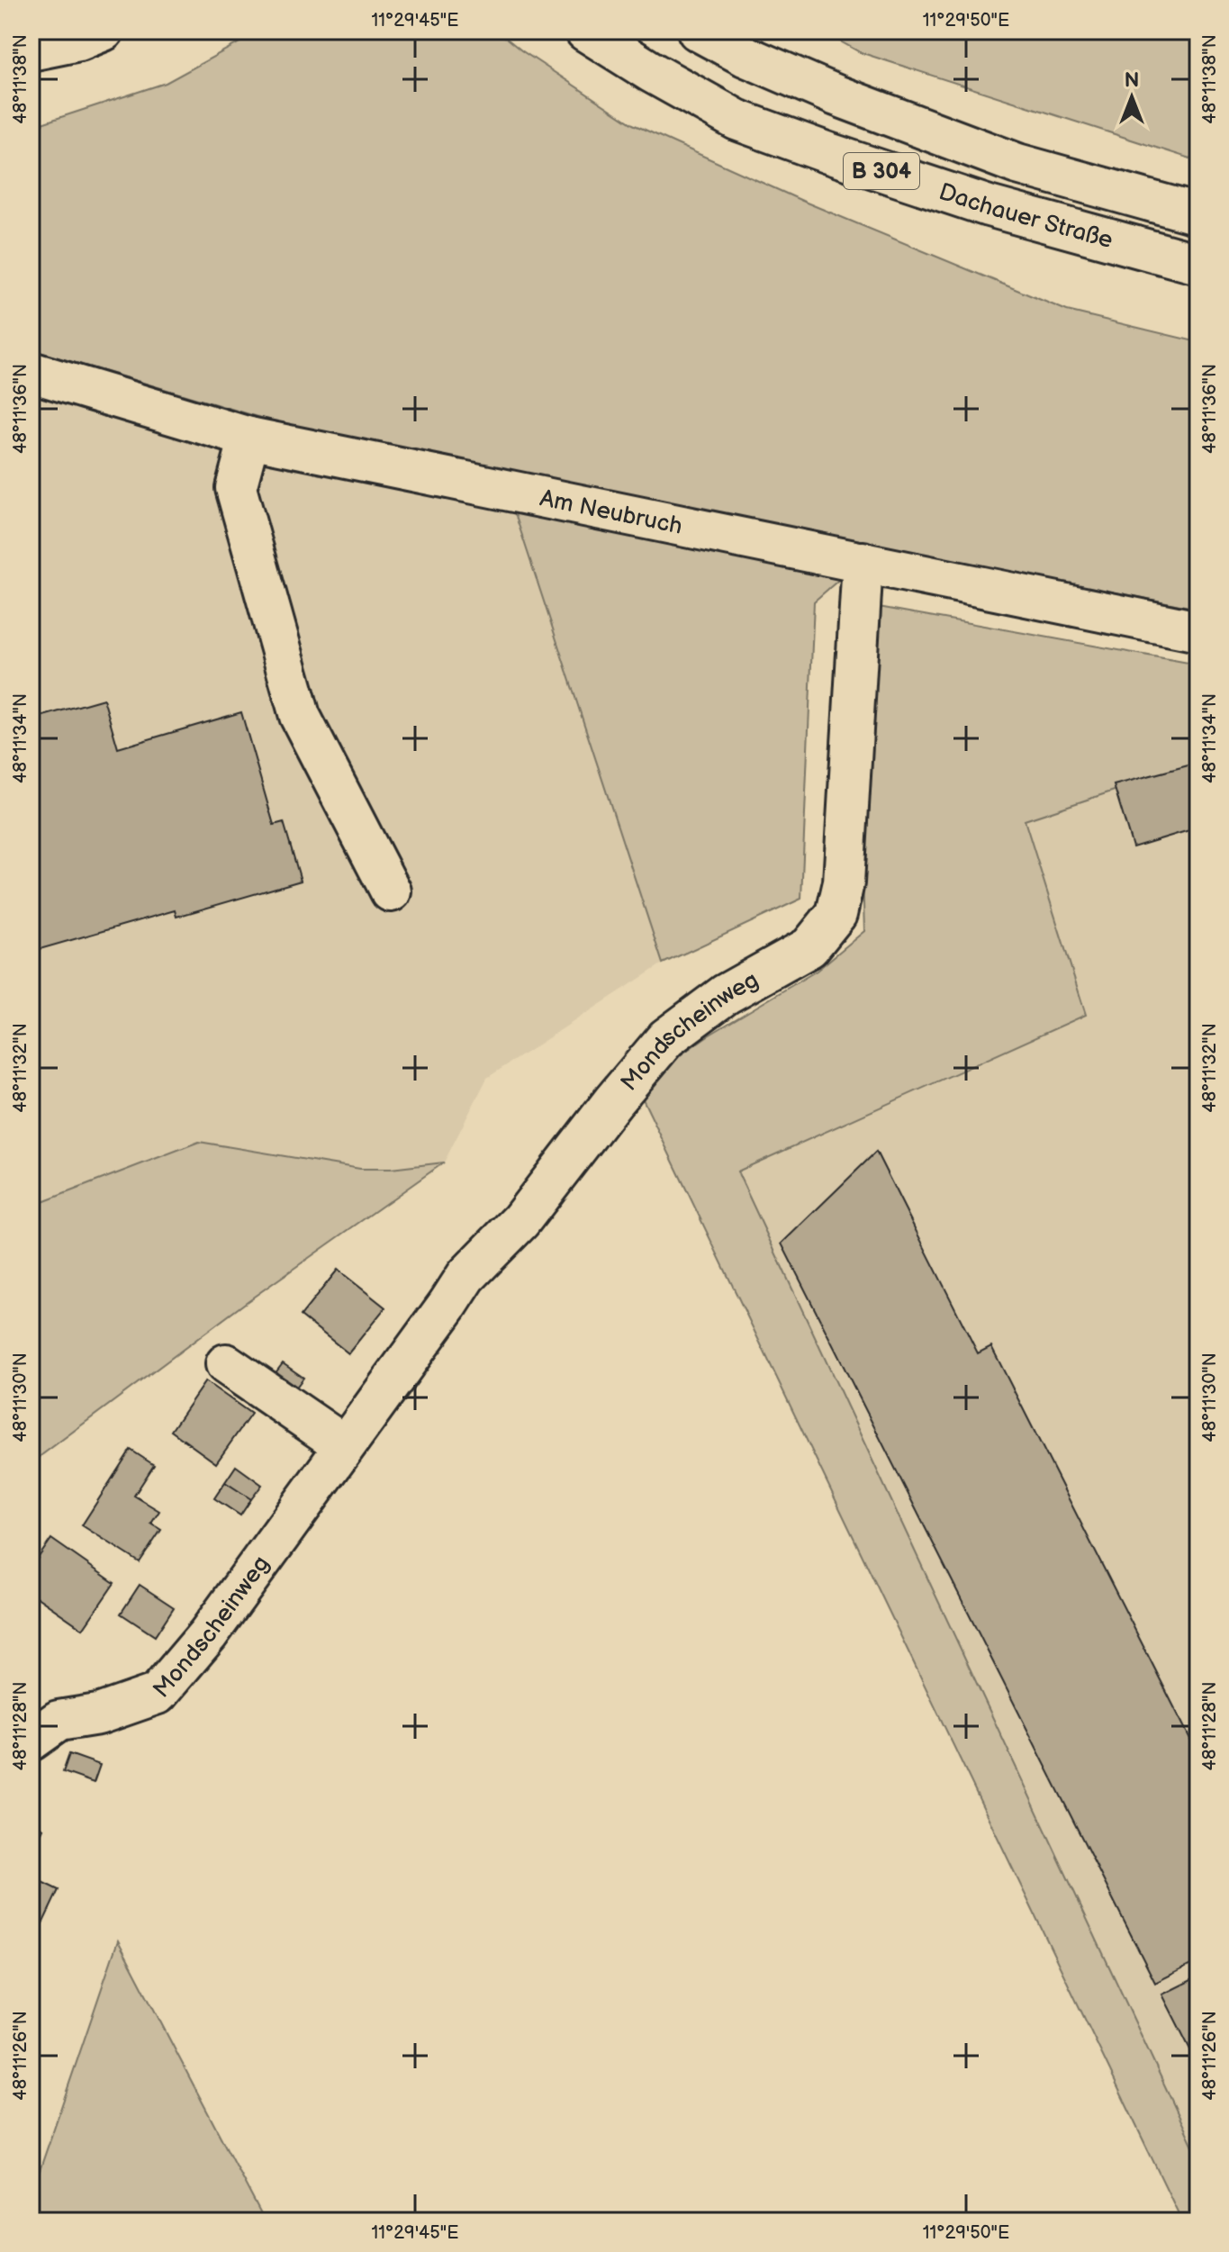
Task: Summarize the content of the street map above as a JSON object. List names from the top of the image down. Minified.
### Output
{"streets":{"street":["B 304","Dachauer Straße","Am Neubruch","Mondscheinweg"]},"crossings":[["Am Neubruch","Mondscheinweg"]],"north":"top","coordinates":["11°29'45\"E","11°29'50\"E","48°11'38\"N","48°11'36\"N","48°11'34\"N","48°11'32\"N","48°11'30\"N","48°11'28\"N","48°11'26\"N"]}
